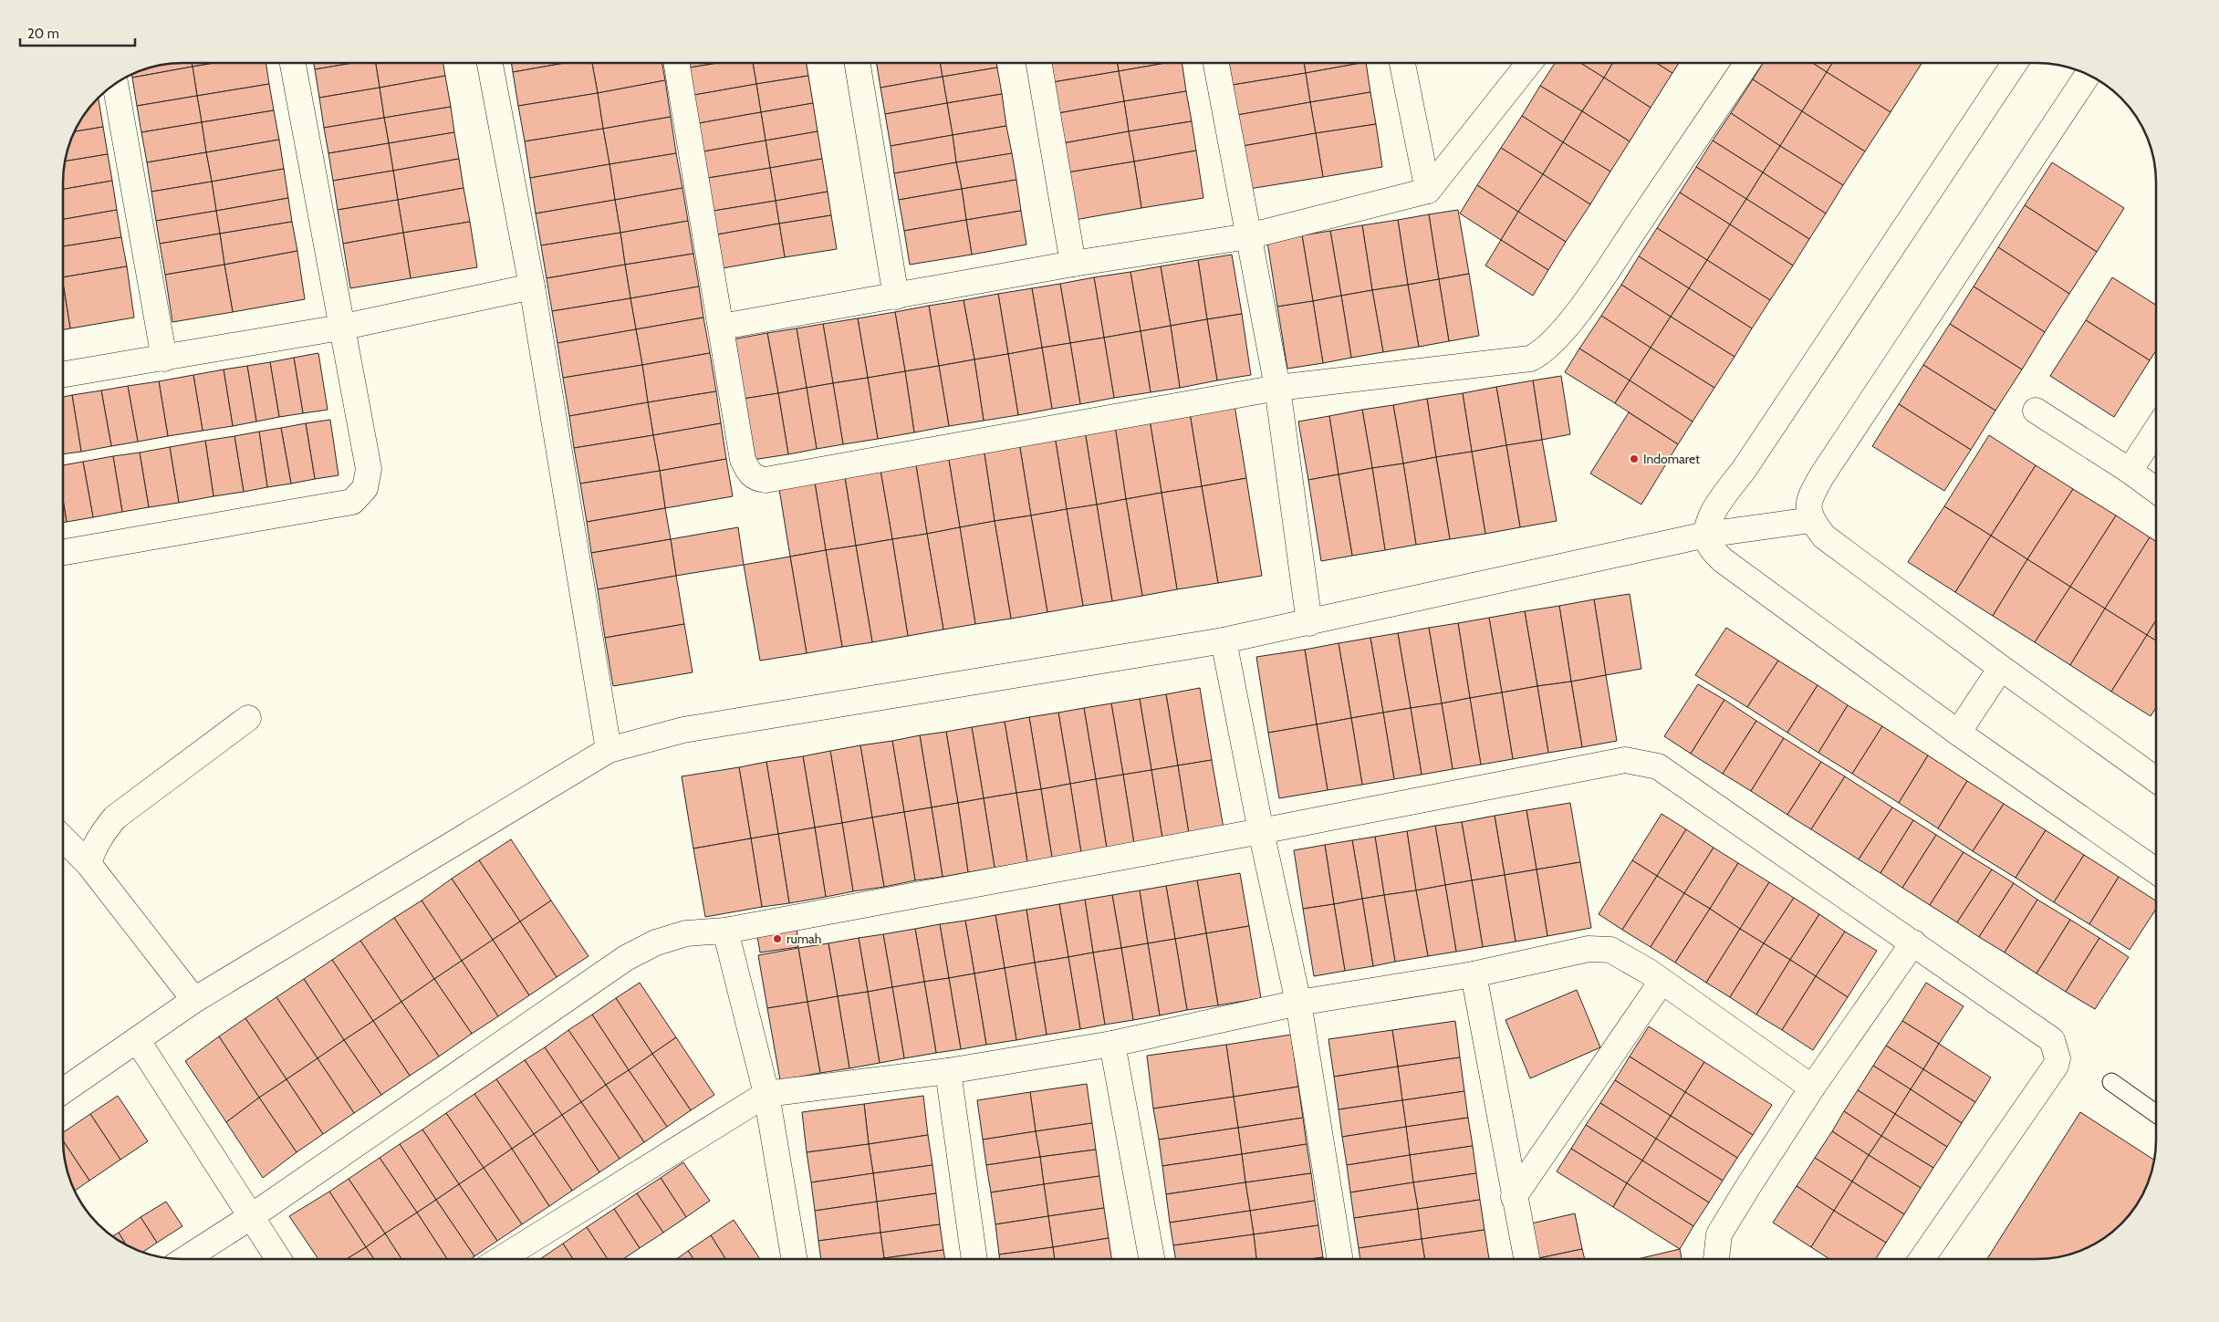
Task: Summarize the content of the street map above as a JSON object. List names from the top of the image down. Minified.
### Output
{"places":["Indomaret","rumah"],"scale_bar":"20 m"}
